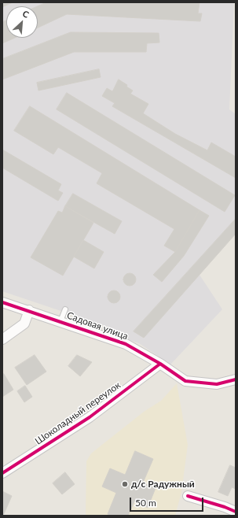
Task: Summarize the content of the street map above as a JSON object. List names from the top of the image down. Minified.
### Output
{"streets":{"street":["Садовая улица","Шоколадный переулок"]},"crossings":[["Садовая улица","Шоколадный переулок"]],"places":["д/с Радужный"],"scale_bar":"50 m","north":"top right"}
